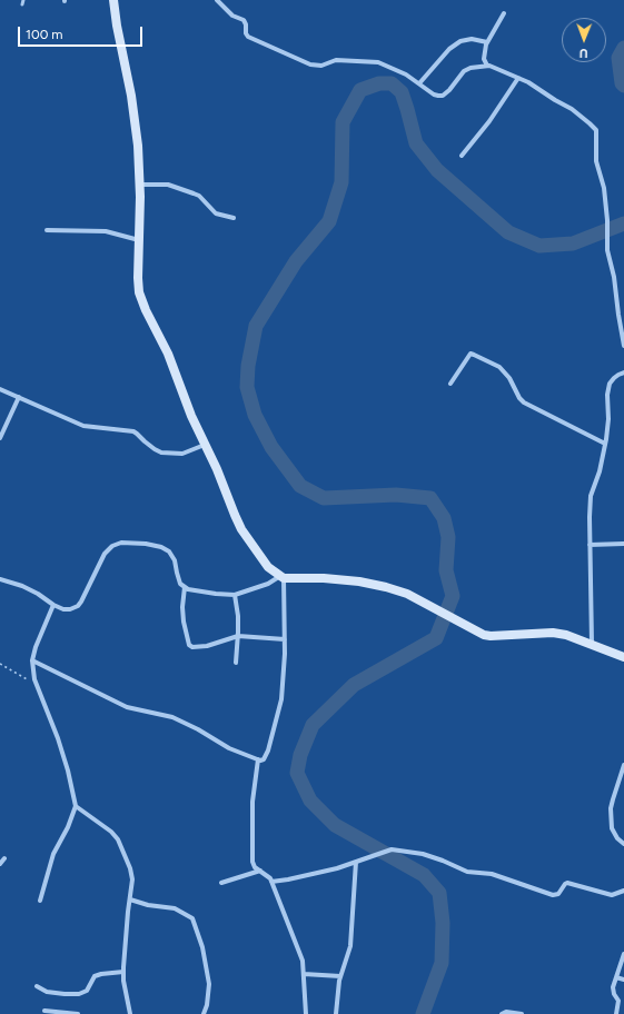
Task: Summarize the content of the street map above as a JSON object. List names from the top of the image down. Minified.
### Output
{"scale_bar":"100 m","north":"bottom"}
